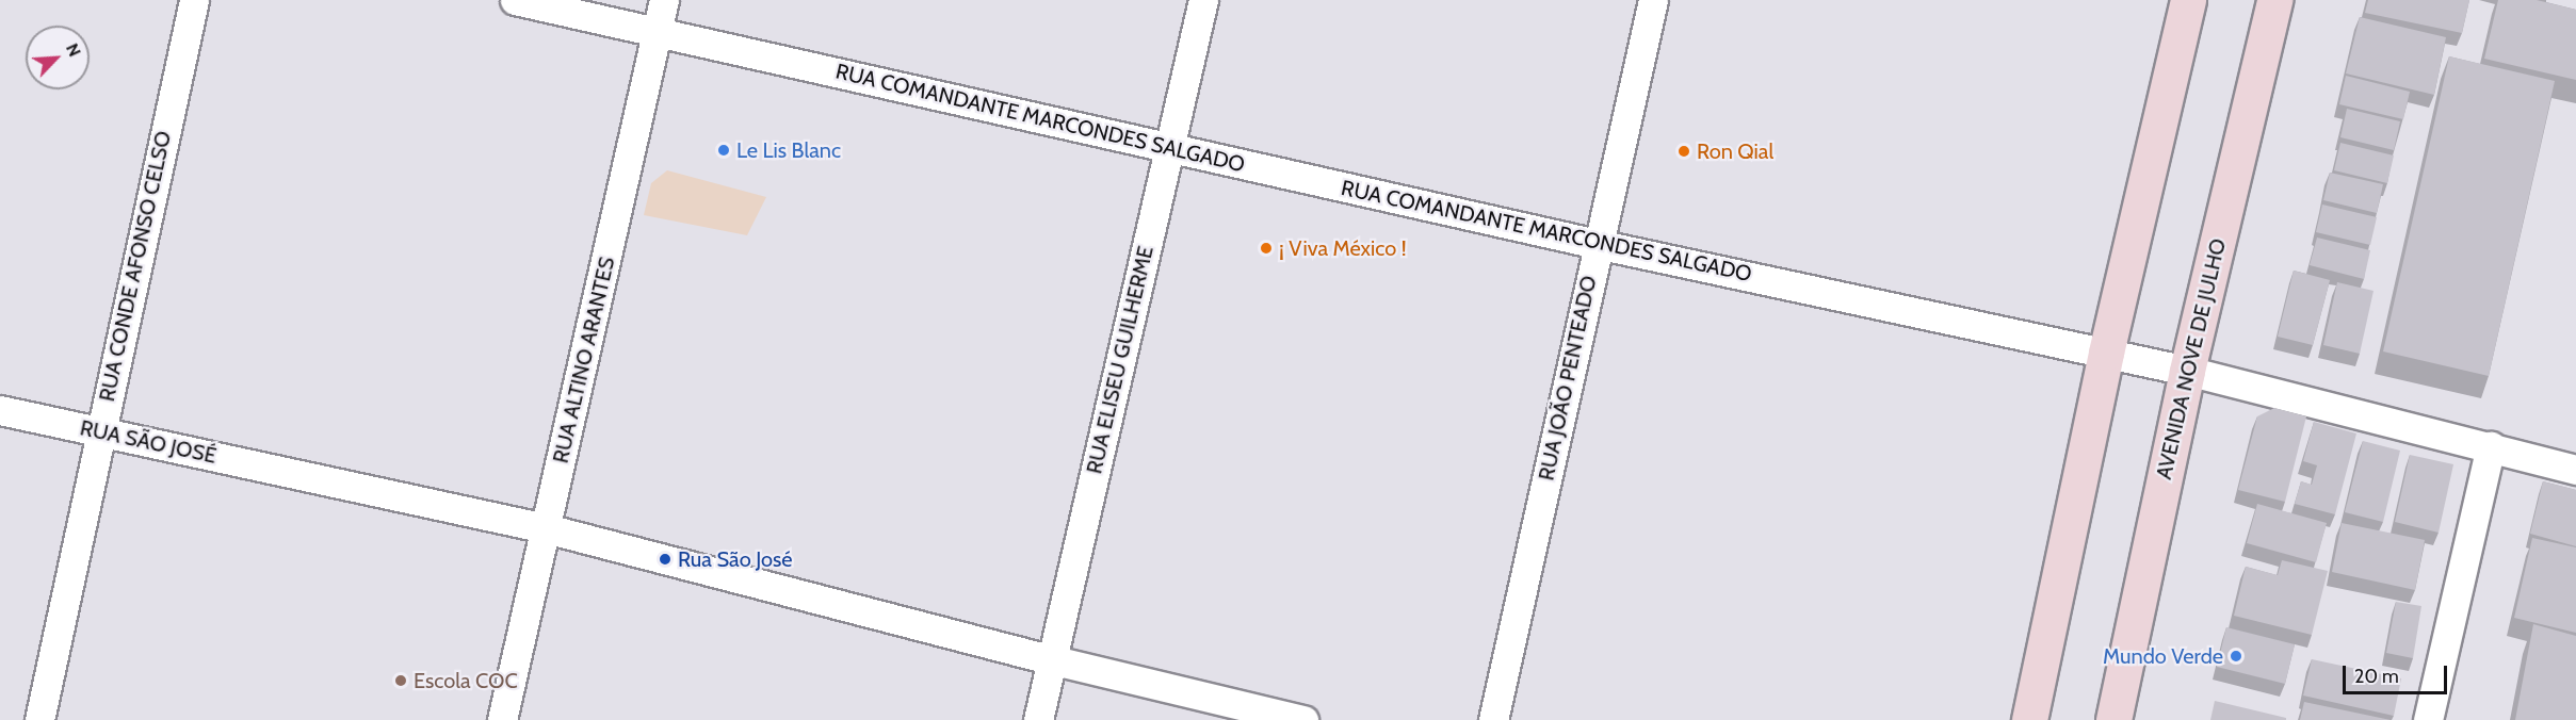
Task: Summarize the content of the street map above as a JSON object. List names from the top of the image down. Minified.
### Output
{"streets":{"main road":["AVENIDA NOVE DE JULHO"],"street":["RUA COMANDANTE MARCONDES SALGADO","RUA CONDE AFONSO CELSO","RUA ALTINO ARANTES","RUA ELISEU GUILHERME","RUA JOÃO PENTEADO","RUA SÃO JOSÉ"]},"crossings":[["RUA COMANDANTE MARCONDES SALGADO","AVENIDA NOVE DE JULHO"],["RUA COMANDANTE MARCONDES SALGADO","RUA ALTINO ARANTES"],["RUA COMANDANTE MARCONDES SALGADO","RUA ELISEU GUILHERME"],["RUA COMANDANTE MARCONDES SALGADO","RUA JOÃO PENTEADO"],["RUA CONDE AFONSO CELSO","RUA SÃO JOSÉ"],["RUA ALTINO ARANTES","RUA SÃO JOSÉ"],["RUA ELISEU GUILHERME","RUA SÃO JOSÉ"]],"places":["Le Lis Blanc","Ron Qial","¡ Viva México !","Rua São José","Mundo Verde","Escola COC"],"scale_bar":"20 m","north":"top right"}
